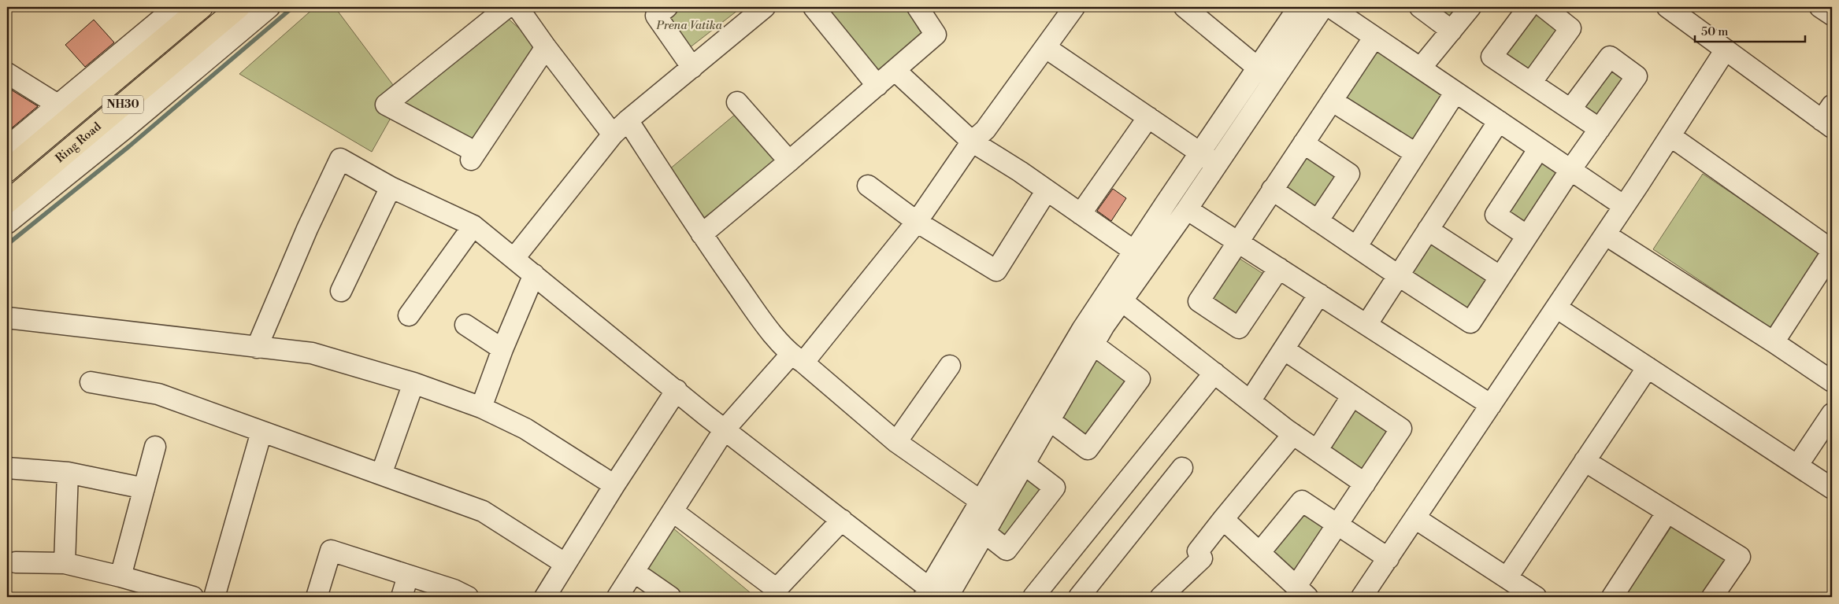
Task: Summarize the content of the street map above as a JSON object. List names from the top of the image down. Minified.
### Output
{"streets":{"highway":["NH30","Ring Road"]},"parks":["Prena Vatika"],"scale_bar":"50 m"}
